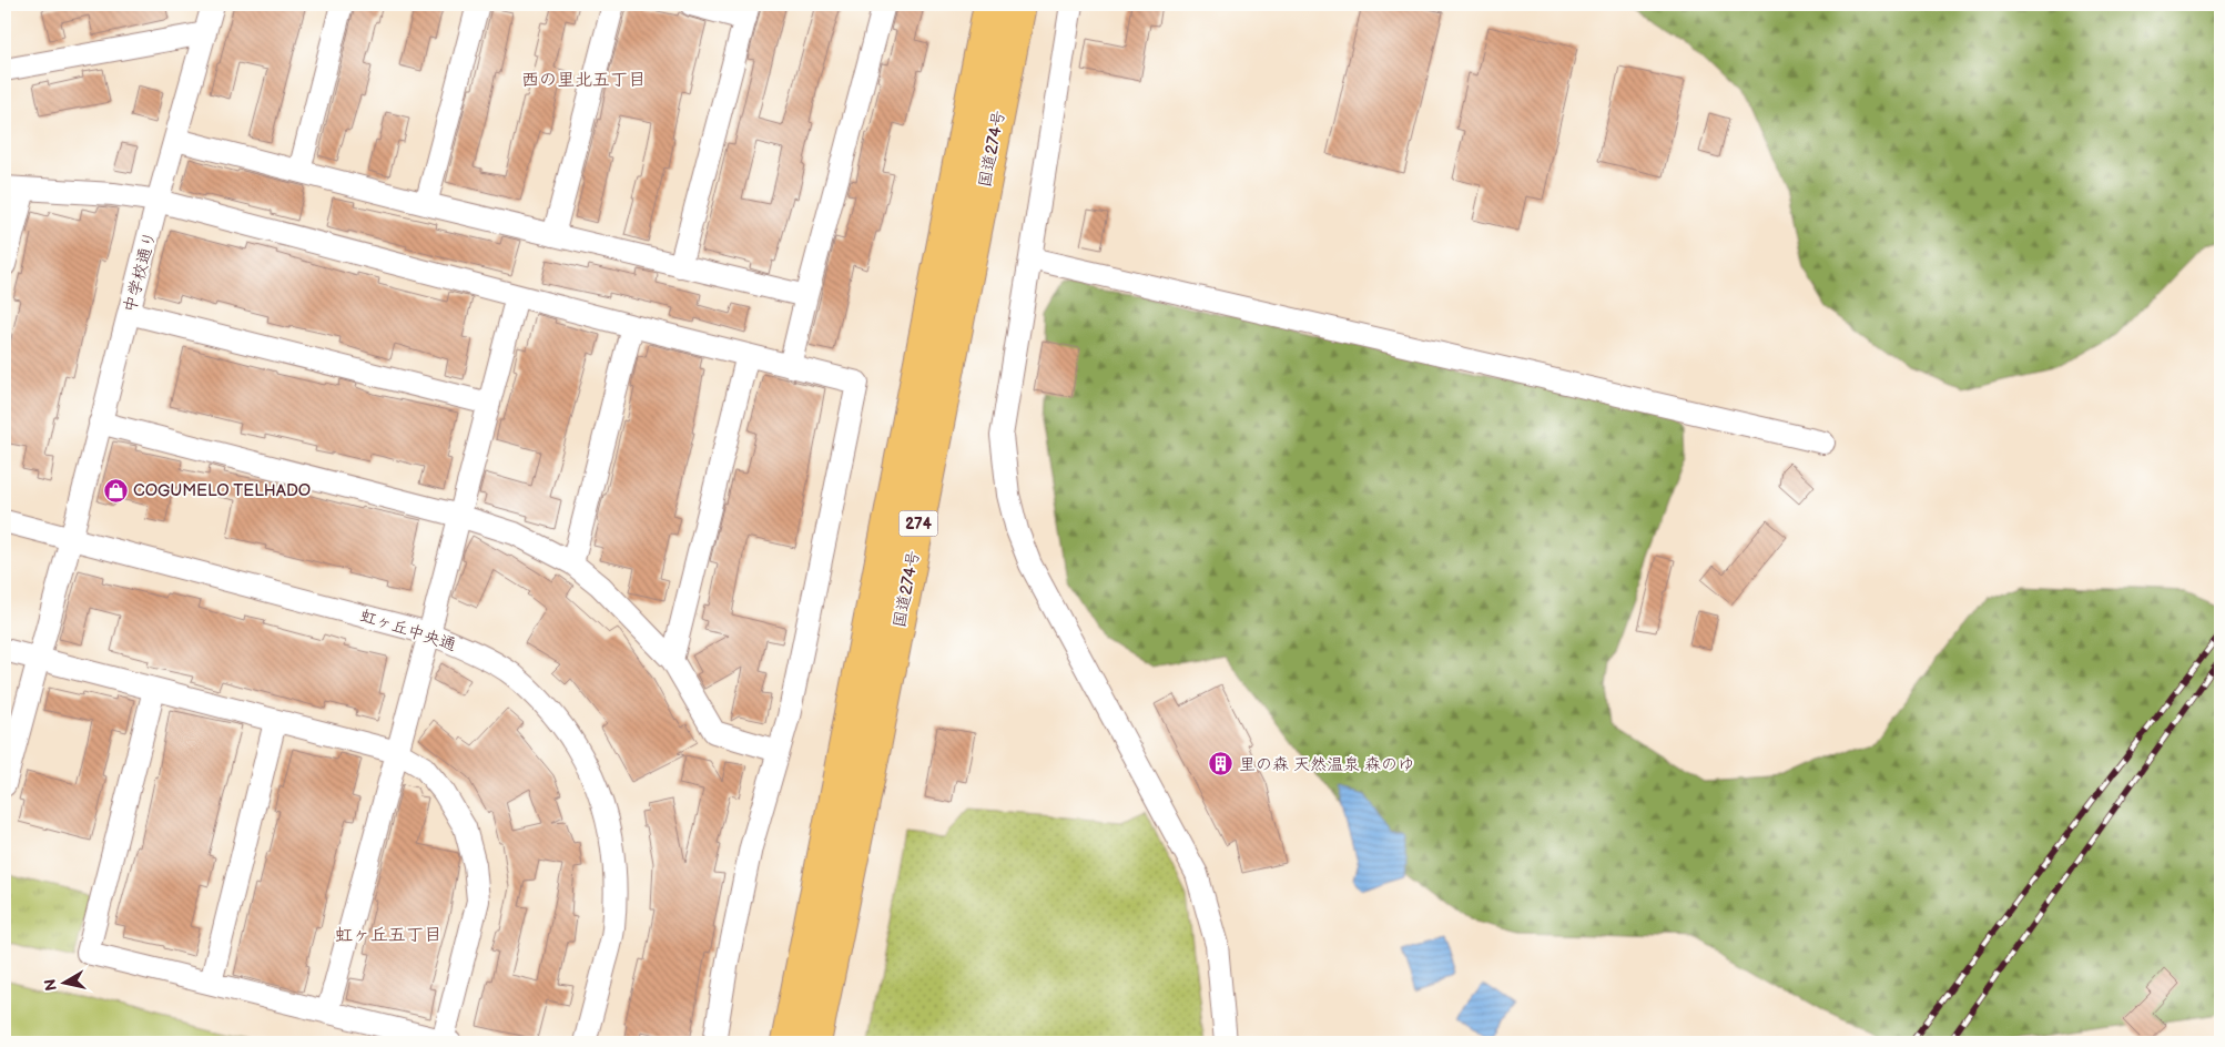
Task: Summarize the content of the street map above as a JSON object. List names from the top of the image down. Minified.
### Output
{"streets":{"highway":["国道274号","274"],"street":["中学校通り","虹ヶ丘中央通"]},"crossings":[["中学校通り","虹ヶ丘中央通"]],"districts":["西の里北五丁目","虹ヶ丘五丁目"],"places":{"shop":["COGUMELO TELHADO"],"building":["里の森 天然温泉 森のゆ"]},"north":"left"}
